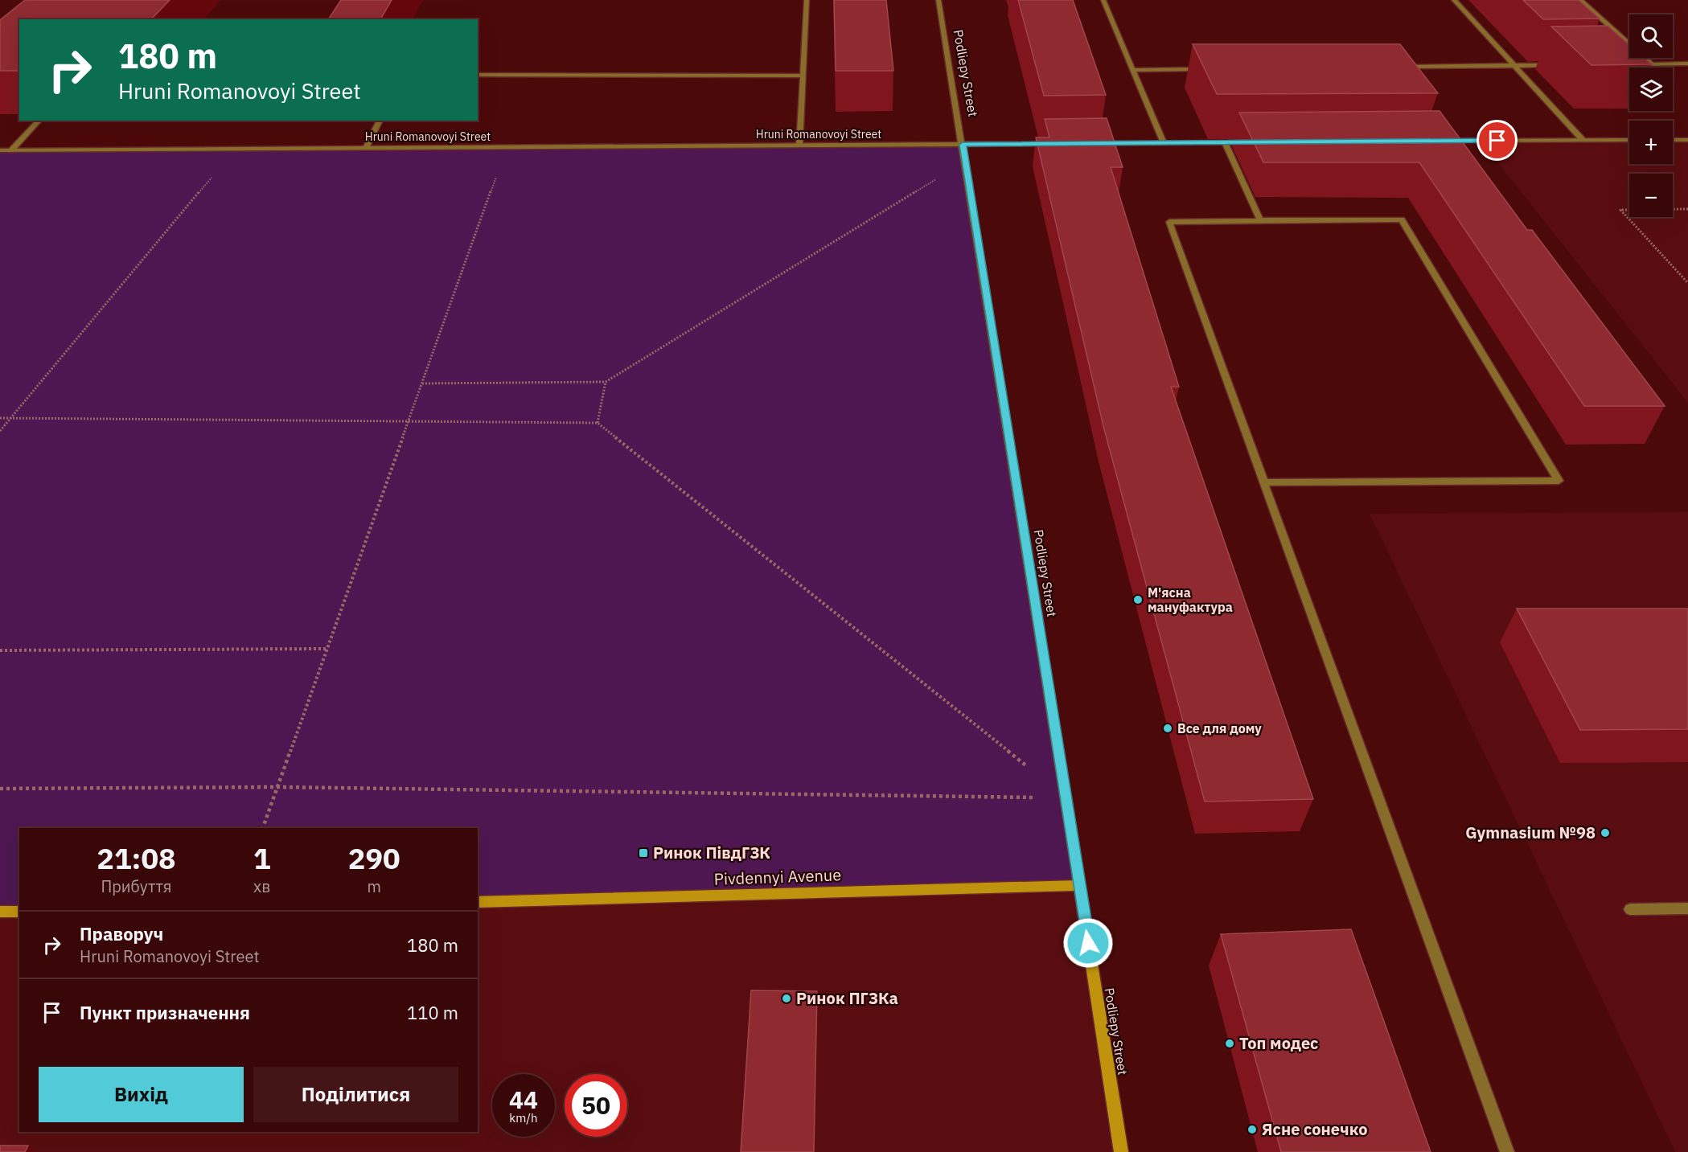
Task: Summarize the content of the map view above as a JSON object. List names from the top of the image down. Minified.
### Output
{"streets":{"main road":["Podliepy Street","Pivdennyi Avenue"],"street":["Hruni Romanovoyi Street"]},"crossings":[["Podliepy Street","Hruni Romanovoyi Street"],["Podliepy Street","Pivdennyi Avenue"]],"places":{"other":["М'ясна мануфактура","Все для дому","Gymnasium №98","Ринок ПГЗКа","Топ модес","Ясне сонечко"],"transit":["Ринок ПівдГЗК"]},"page":{"map_buttons":["+","−"],"turn":["180 m","Hruni Romanovoyi Street"],"eta":["21:08","Прибуття","1","хв","290","m"],"list":[{"name":"Праворуч","note":"Hruni Romanovoyi Street","value":"180 m"},{"name":"Пункт призначення","value":"110 m"}],"buttons":["Вихід","Поділитися"],"speed":"44 km/h","limit":"50"}}
